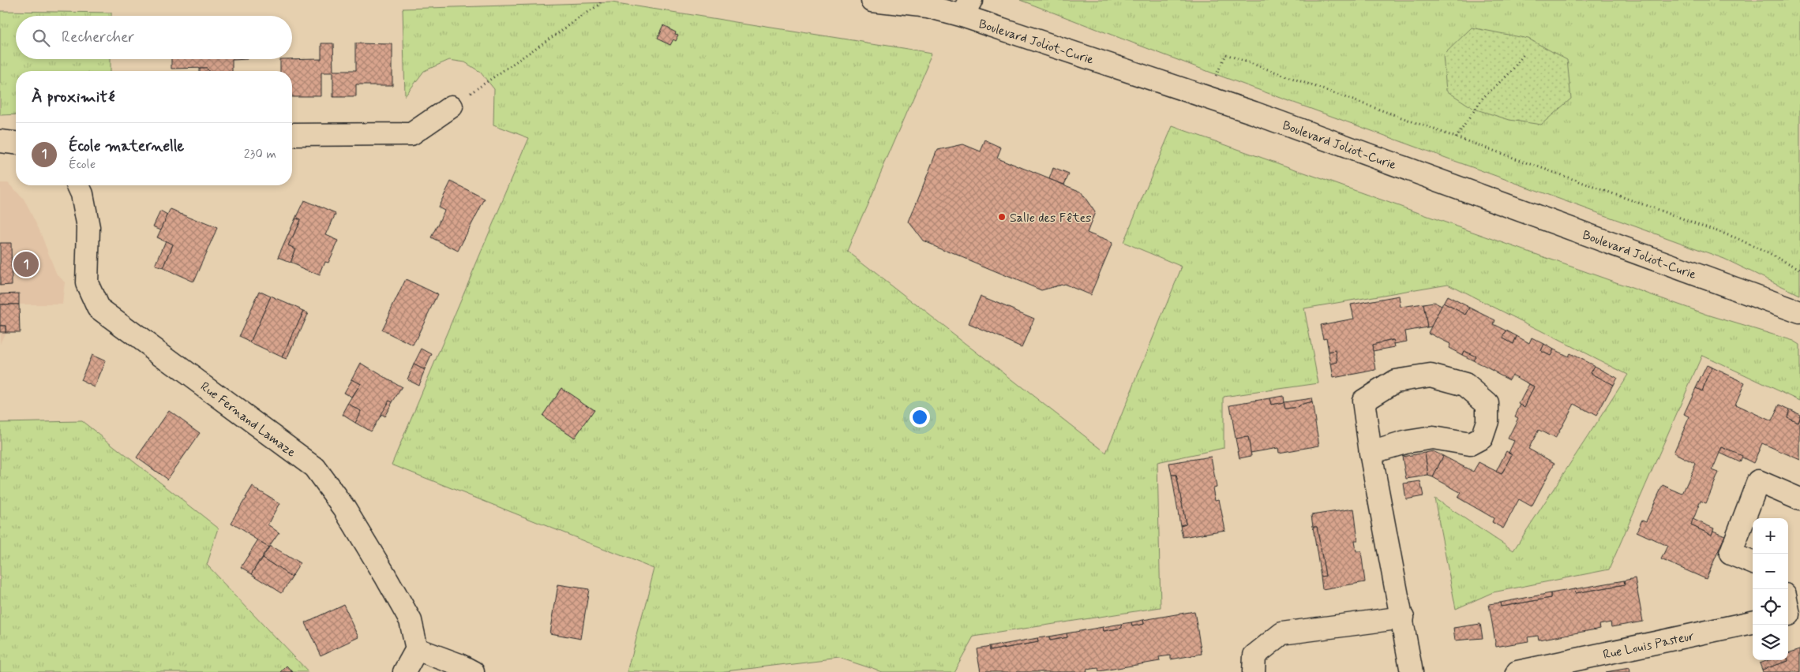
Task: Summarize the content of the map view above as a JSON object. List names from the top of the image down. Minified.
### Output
{"streets":{"street":["Boulevard Joliot-Curie","Rue Fernand Lamaze","Rue Louis Pasteur"]},"places":["Salle des Fêtes"],"page":{"search":"Rechercher","heading":"À proximité","list":[{"mark":"1","name":"École maternelle","note":"École","value":"230 m"}],"pins":"1","map_buttons":["+","−"]}}
